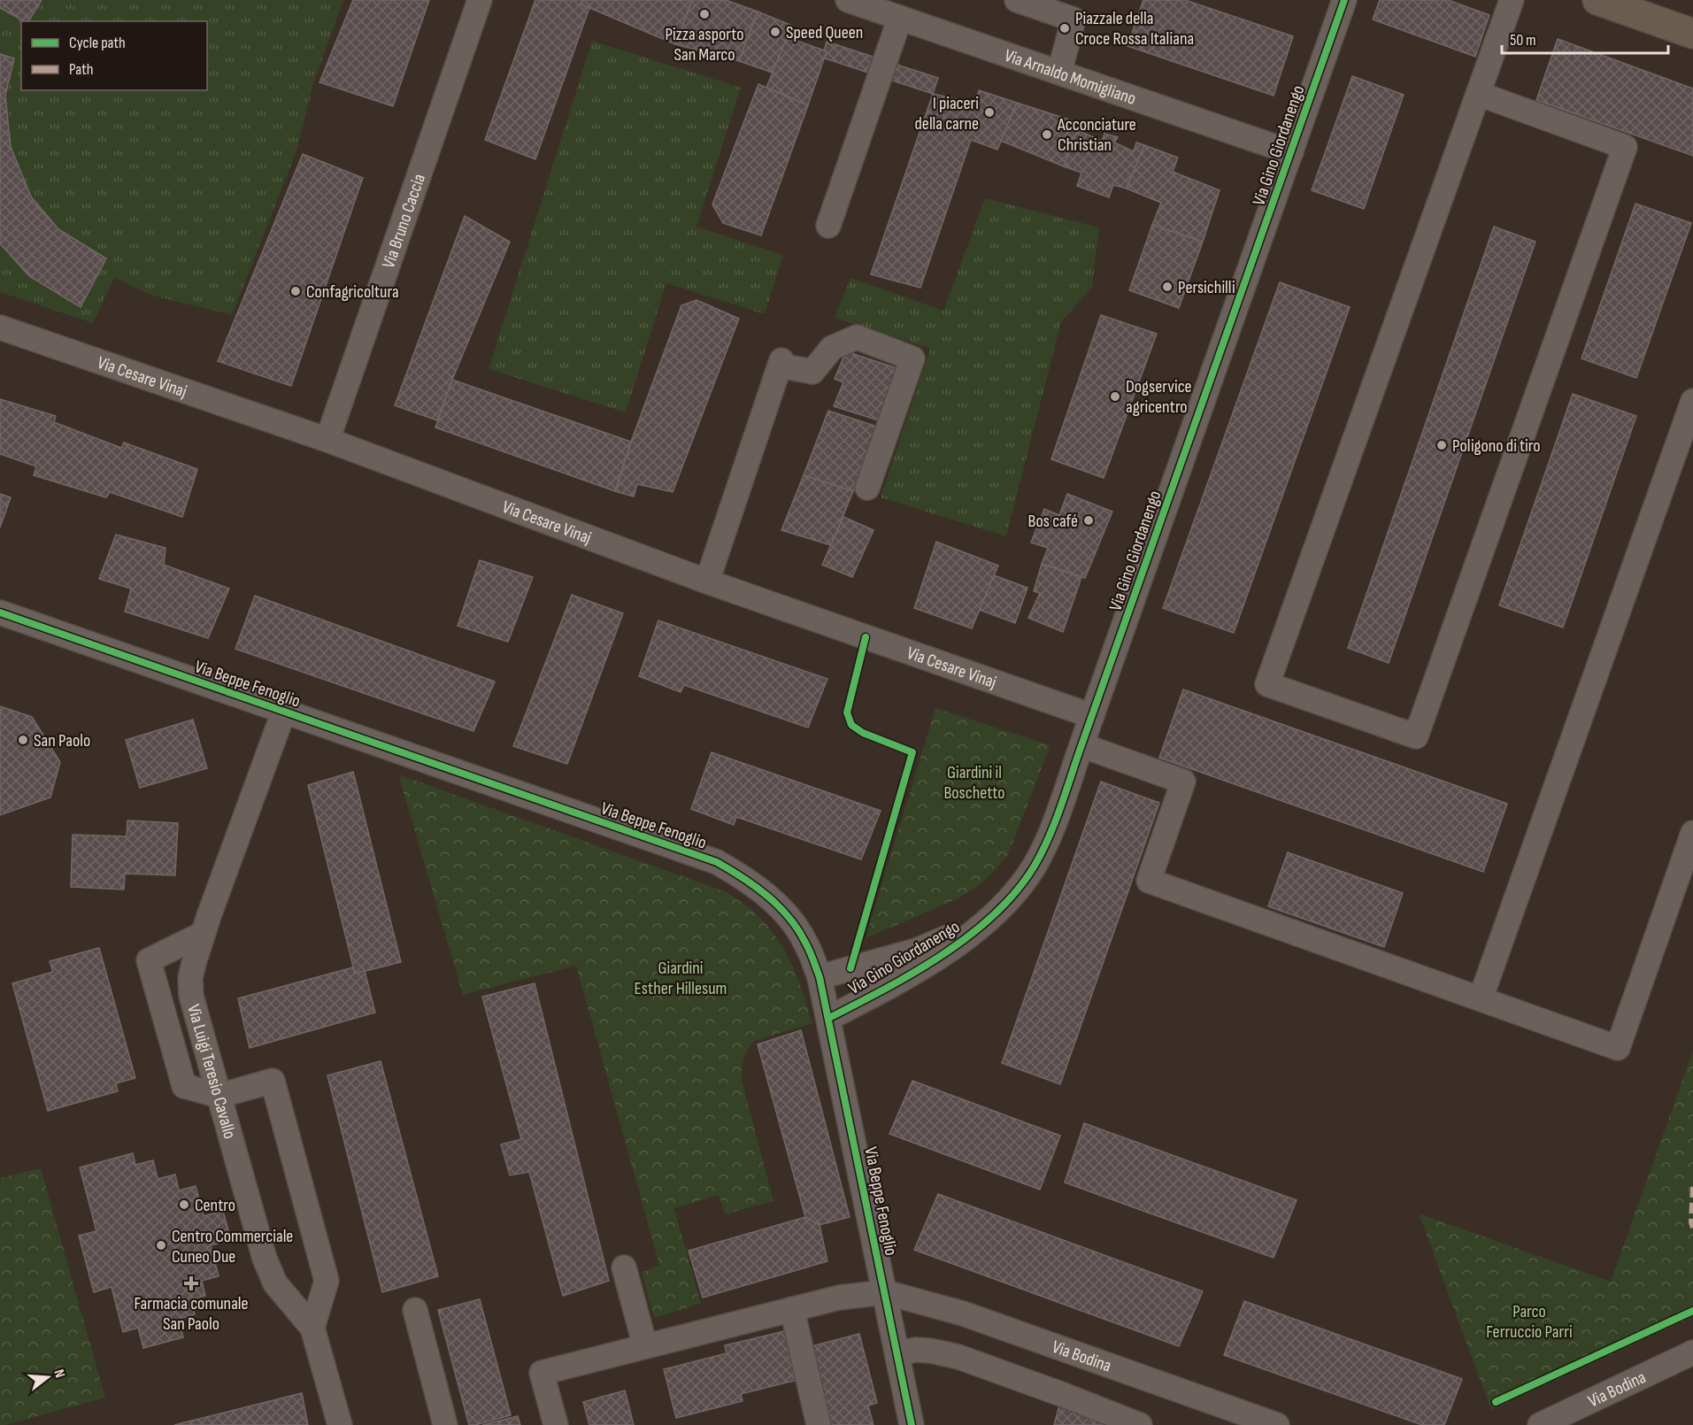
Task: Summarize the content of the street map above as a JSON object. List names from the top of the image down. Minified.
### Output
{"streets":{"street":["Via Arnaldo Momigliano","Via Gino Giordanengo","Via Bruno Caccia","Via Cesare Vinaj","Via Beppe Fenoglio","Via Luigi Teresio Cavallo","Via Bodina"]},"crossings":[["Via Arnaldo Momigliano","Via Gino Giordanengo"],["Via Gino Giordanengo","Via Cesare Vinaj"],["Via Gino Giordanengo","Via Beppe Fenoglio"],["Via Bruno Caccia","Via Cesare Vinaj"],["Via Beppe Fenoglio","Via Luigi Teresio Cavallo"],["Via Beppe Fenoglio","Via Bodina"]],"parks":["Giardini il Boschetto","Giardini Esther Hillesum","Parco Ferruccio Parri"],"places":{"other":["Pizza asporto San Marco","Piazzale della Croce Rossa Italiana","Speed Queen","I piaceri della carne","Acconciature Christian","Persichilli","Confagricoltura","Dogservice agricentro","Poligono di tiro","Bos café","San Paolo","Centro","Centro Commerciale Cuneo Due"],"health":["Farmacia comunale San Paolo"]},"legend":["Cycle path","Path"],"scale_bar":"50 m","north":"right"}
